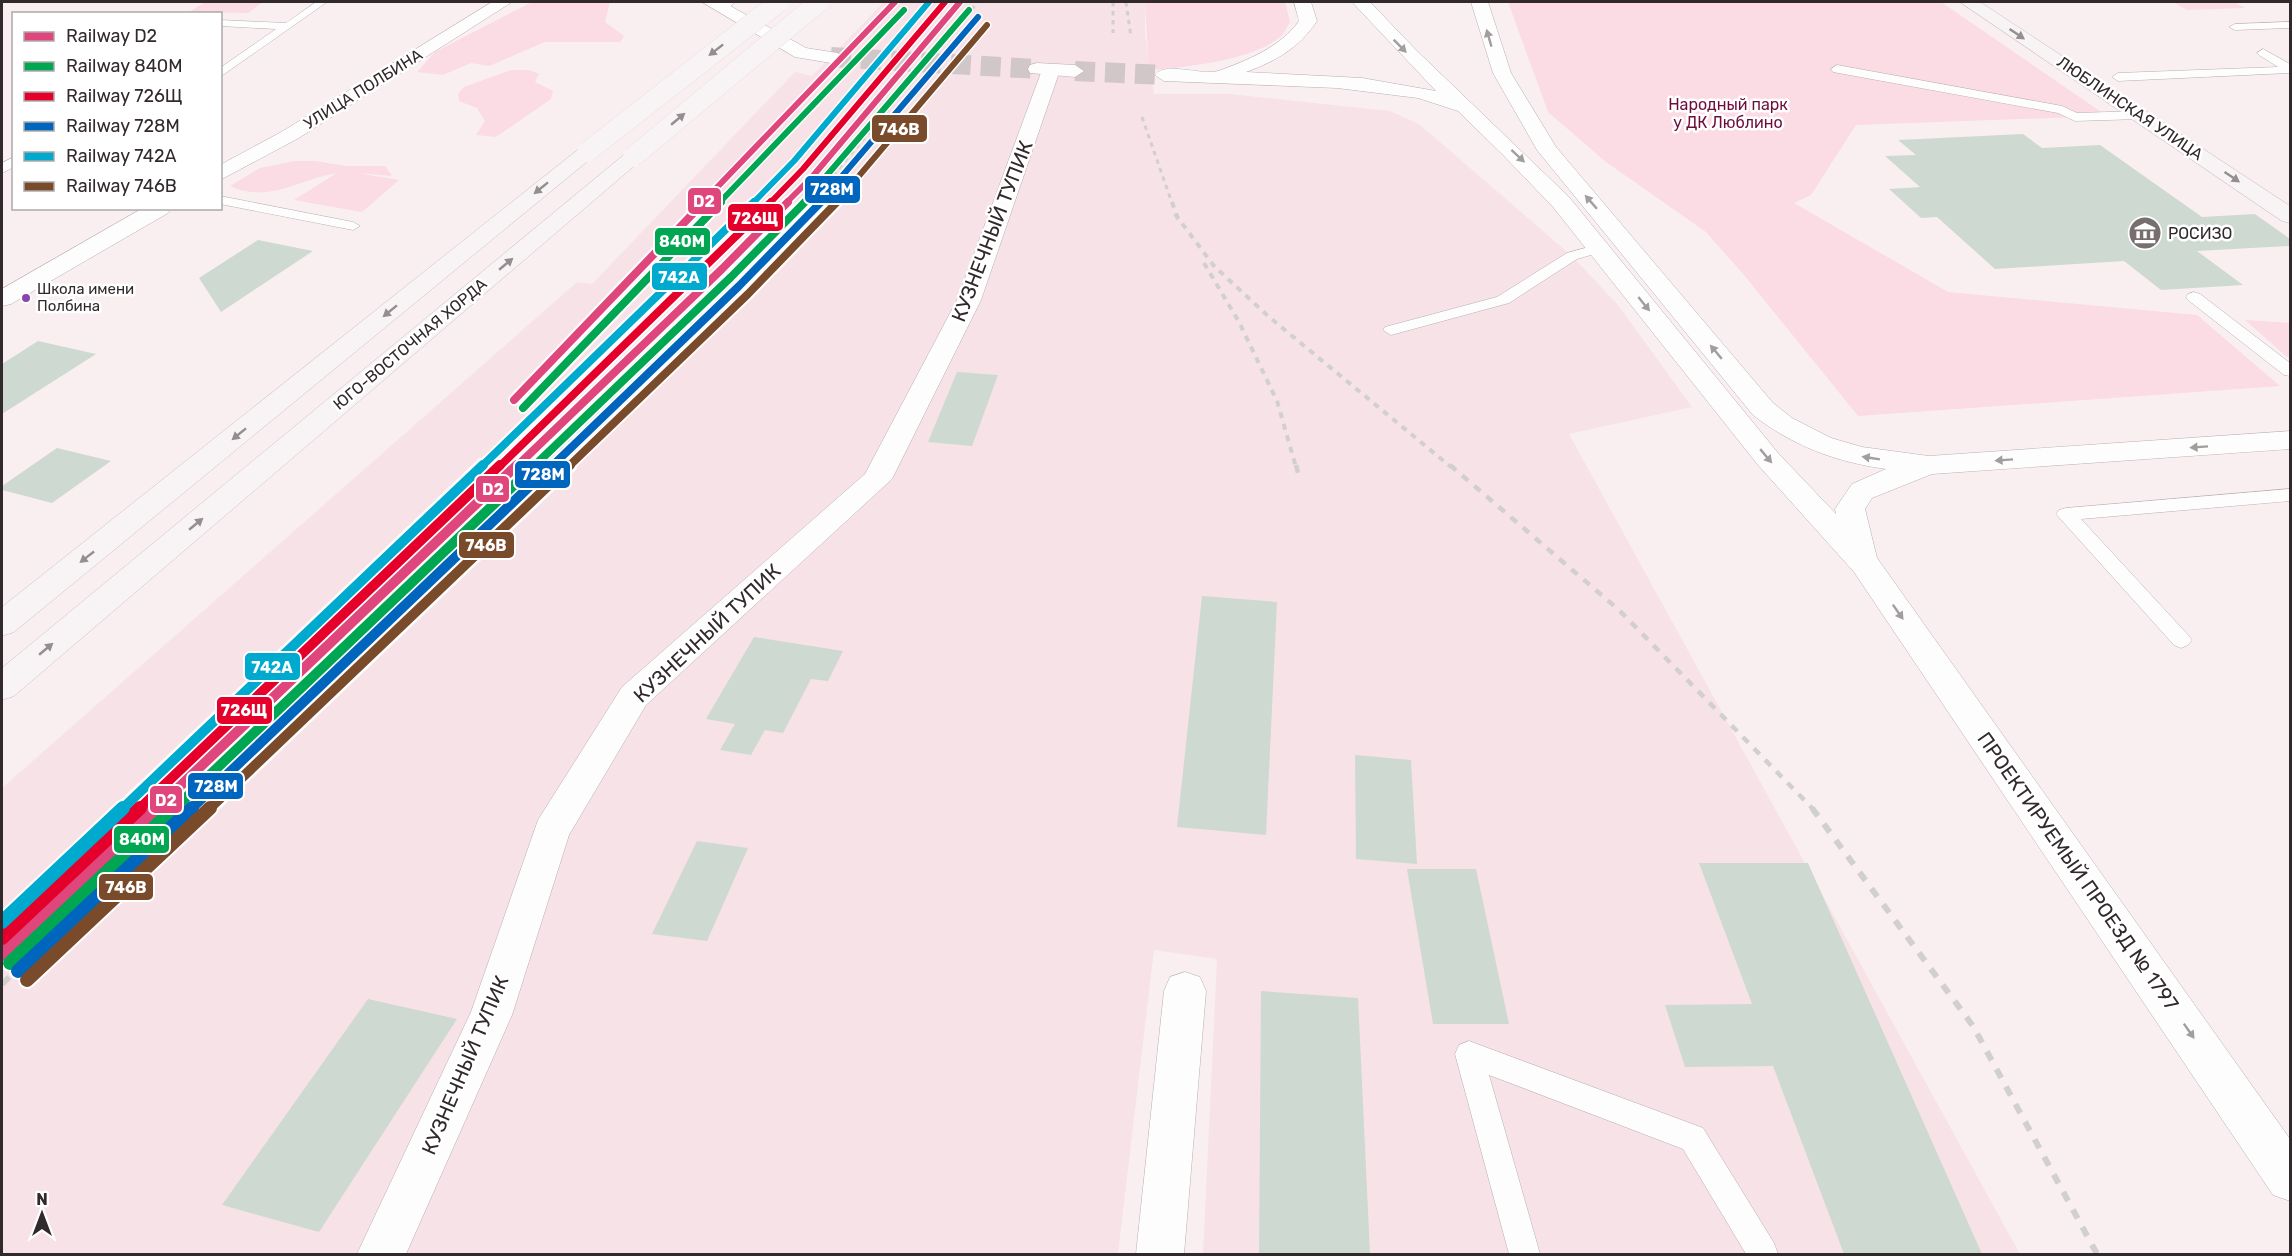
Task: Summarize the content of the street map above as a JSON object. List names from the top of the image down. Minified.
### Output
{"streets":{"main road":["УЛИЦА ПОЛБИНА","ЛЮБЛИНСКАЯ УЛИЦА","КУЗНЕЧНЫЙ ТУПИК","ЮГО-ВОСТОЧНАЯ ХОРДА","ПРОЕКТИРУЕМЫЙ ПРОЕЗД № 1797"]},"one_way":["ЛЮБЛИНСКАЯ УЛИЦА","ПРОЕКТИРУЕМЫЙ ПРОЕЗД № 1797"],"parks":["Народный парк у ДК Люблино"],"places":{"museum":["РОСИЗО"],"other":["Школа имени Полбина"]},"lines":["rail line D2","rail line 726Щ","rail line 742А","rail line 840М","rail line 728М","rail line 746В"],"legend":["Railway D2","Railway 840М","Railway 726Щ","Railway 728М","Railway 742А","Railway 746В"],"north":"top"}
